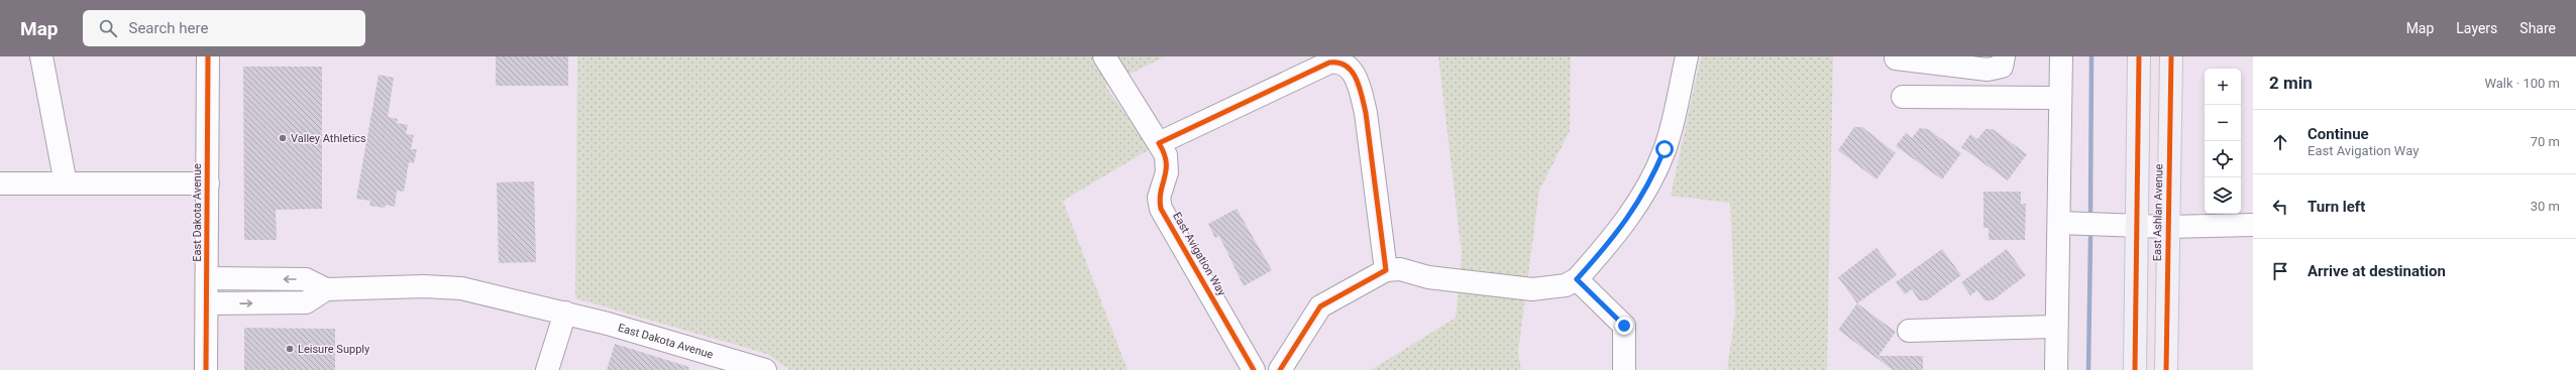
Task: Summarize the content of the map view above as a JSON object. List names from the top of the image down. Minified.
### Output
{"streets":{"main road":["East Ashlan Avenue"],"street":["East Dakota Avenue","East Avigation Way"]},"places":["Valley Athletics","Leisure Supply"],"page":{"header":"Map","search":"Search here","nav":["Map","Layers","Share"],"heading":["2 min","Walk · 100 m"],"map_buttons":["+","−"],"list":[["Continue","East Avigation Way","70 m"],["Turn left","30 m"],"Arrive at destination"]}}
